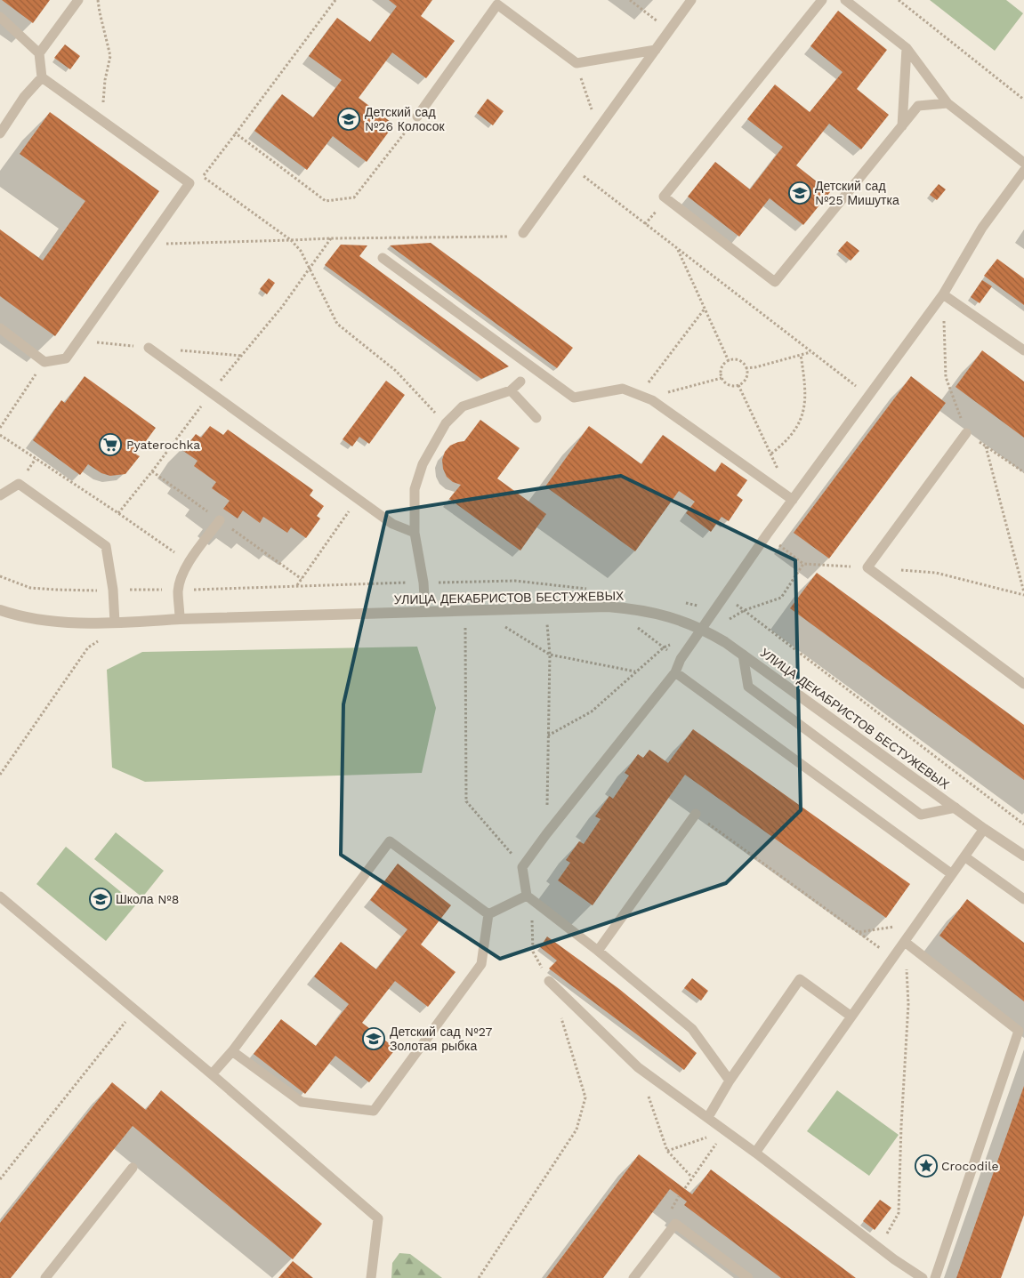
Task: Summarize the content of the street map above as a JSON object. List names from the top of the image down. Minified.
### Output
{"streets":{"street":["УЛИЦА ДЕКАБРИСТОВ БЕСТУЖЕВЫХ"]},"places":{"school or university":["Детский сад №26 Колосок","Детский сад №25 Мишутка","Школа №8","Детский сад №27 Золотая рыбка"],"supermarket":["Pyaterochka"],"place":["Crocodile"]}}
